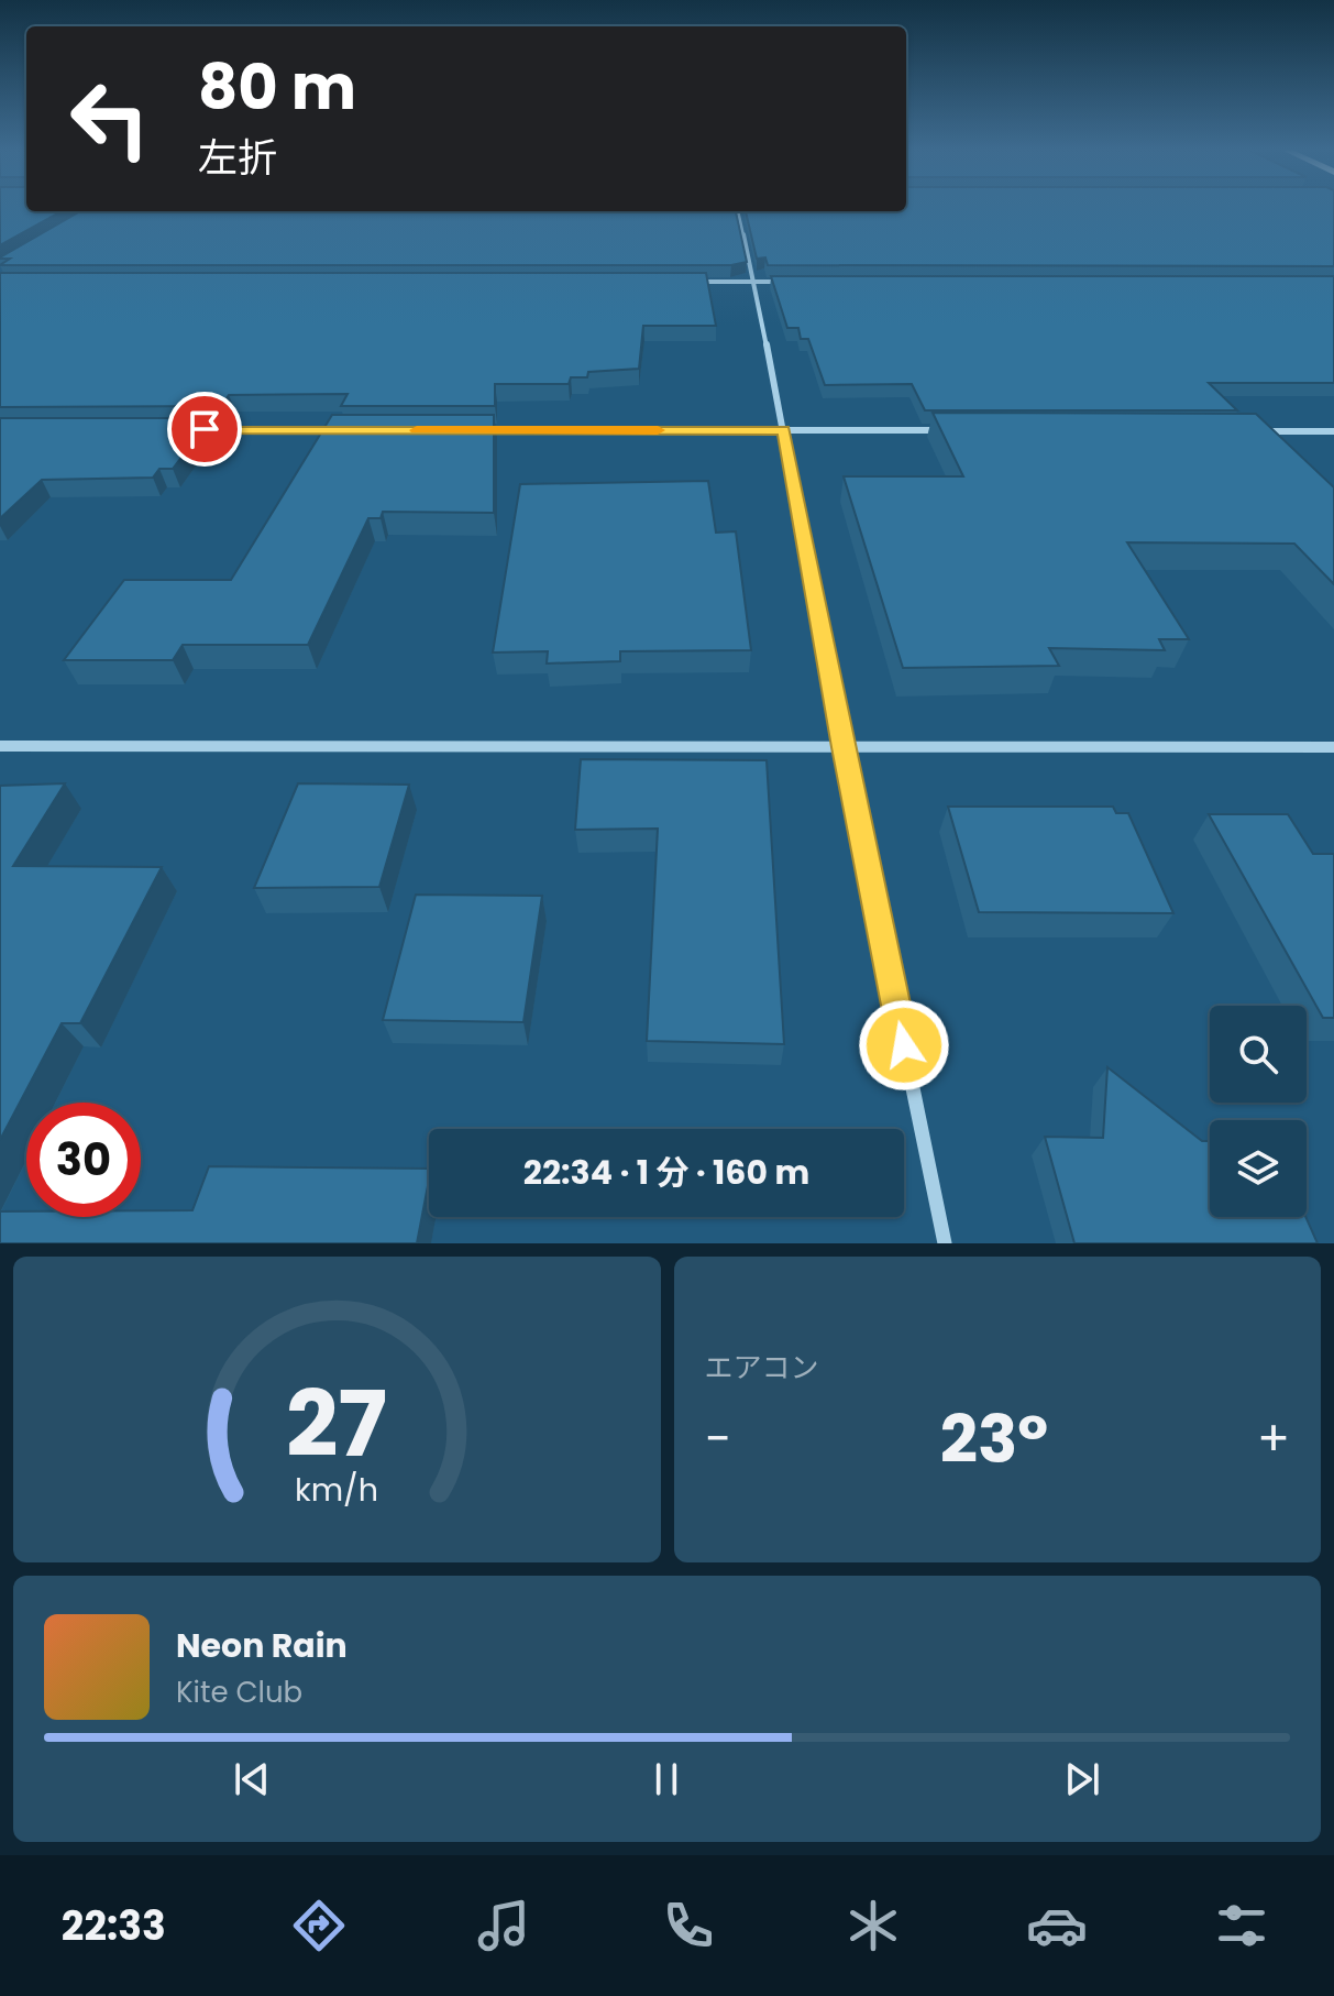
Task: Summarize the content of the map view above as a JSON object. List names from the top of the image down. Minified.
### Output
{"page":{"turn":["80 m","左折"],"limit":"30","trip":"22:34 · 1 分 · 160 m","tile":"エアコン","heat":["−","23°","+"],"song":["Neon Rain","Kite Club"],"tabs":"22:33","gauge":["27","km/h"]}}
